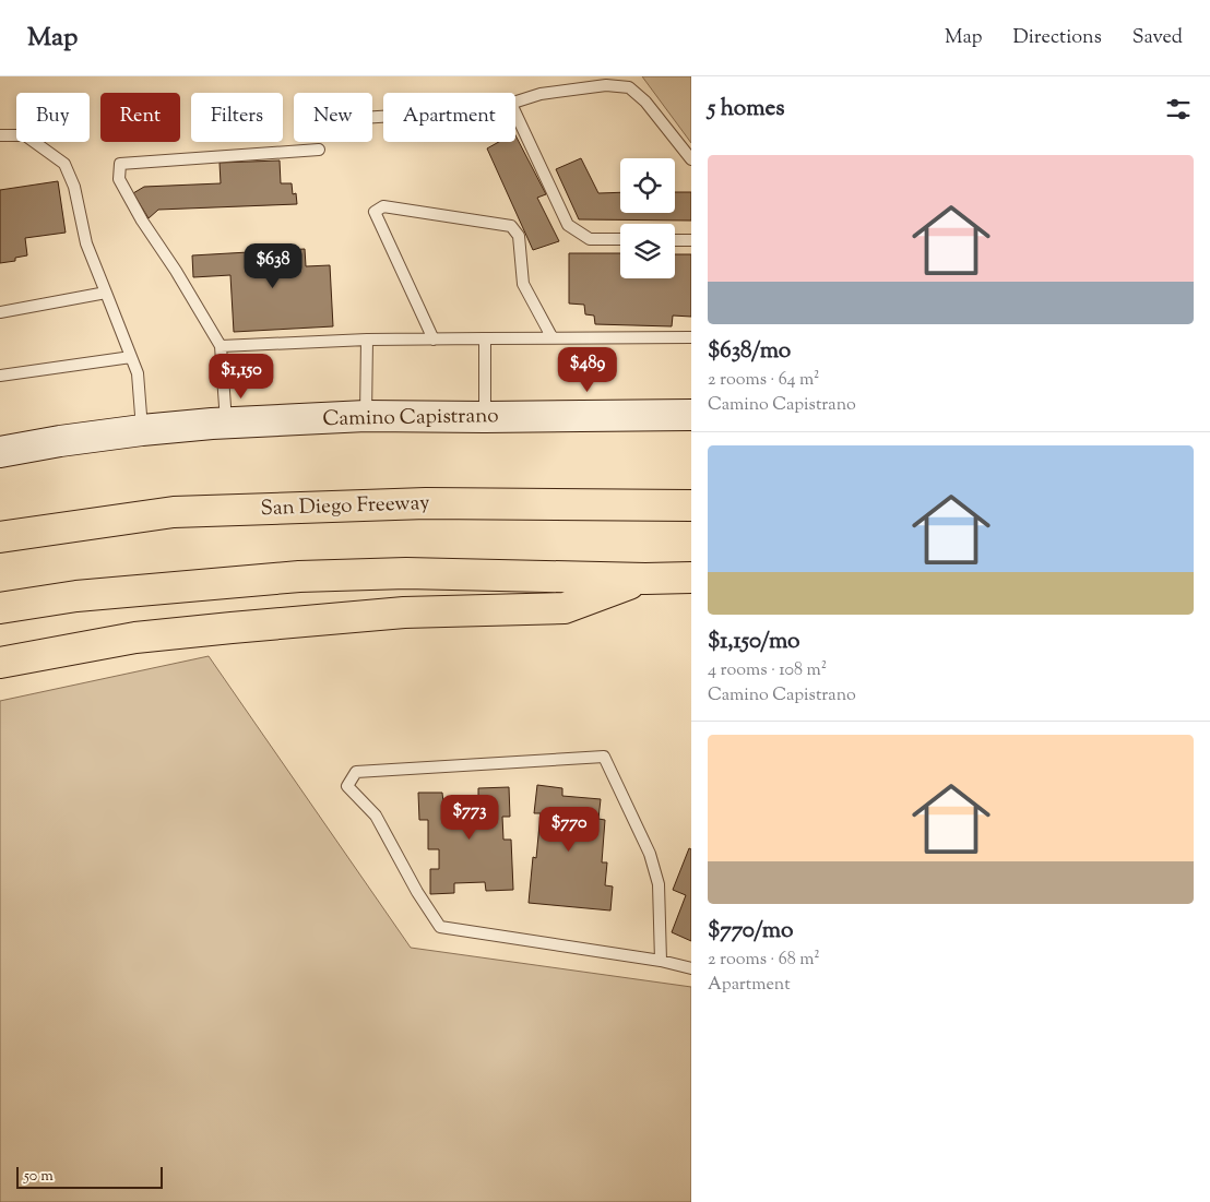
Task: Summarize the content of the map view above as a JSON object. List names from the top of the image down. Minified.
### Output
{"streets":{"highway":["San Diego Freeway"],"main road":["Camino Capistrano"]},"scale_bar":"50 m","page":{"header":"Map","nav":["Map","Directions","Saved"],"heading":"5 homes","chip":["Buy","Rent","Filters","New","Apartment"],"list":[{"name":"$638/mo","note":"2 rooms · 64 m² · Camino Capistrano"},{"name":"$1,150/mo","note":"4 rooms · 108 m² · Camino Capistrano"},{"name":"$770/mo","note":"2 rooms · 68 m² · Apartment"}],"price":["$638","$489","$1,150","$773","$770"],"scale":"50 m"}}
